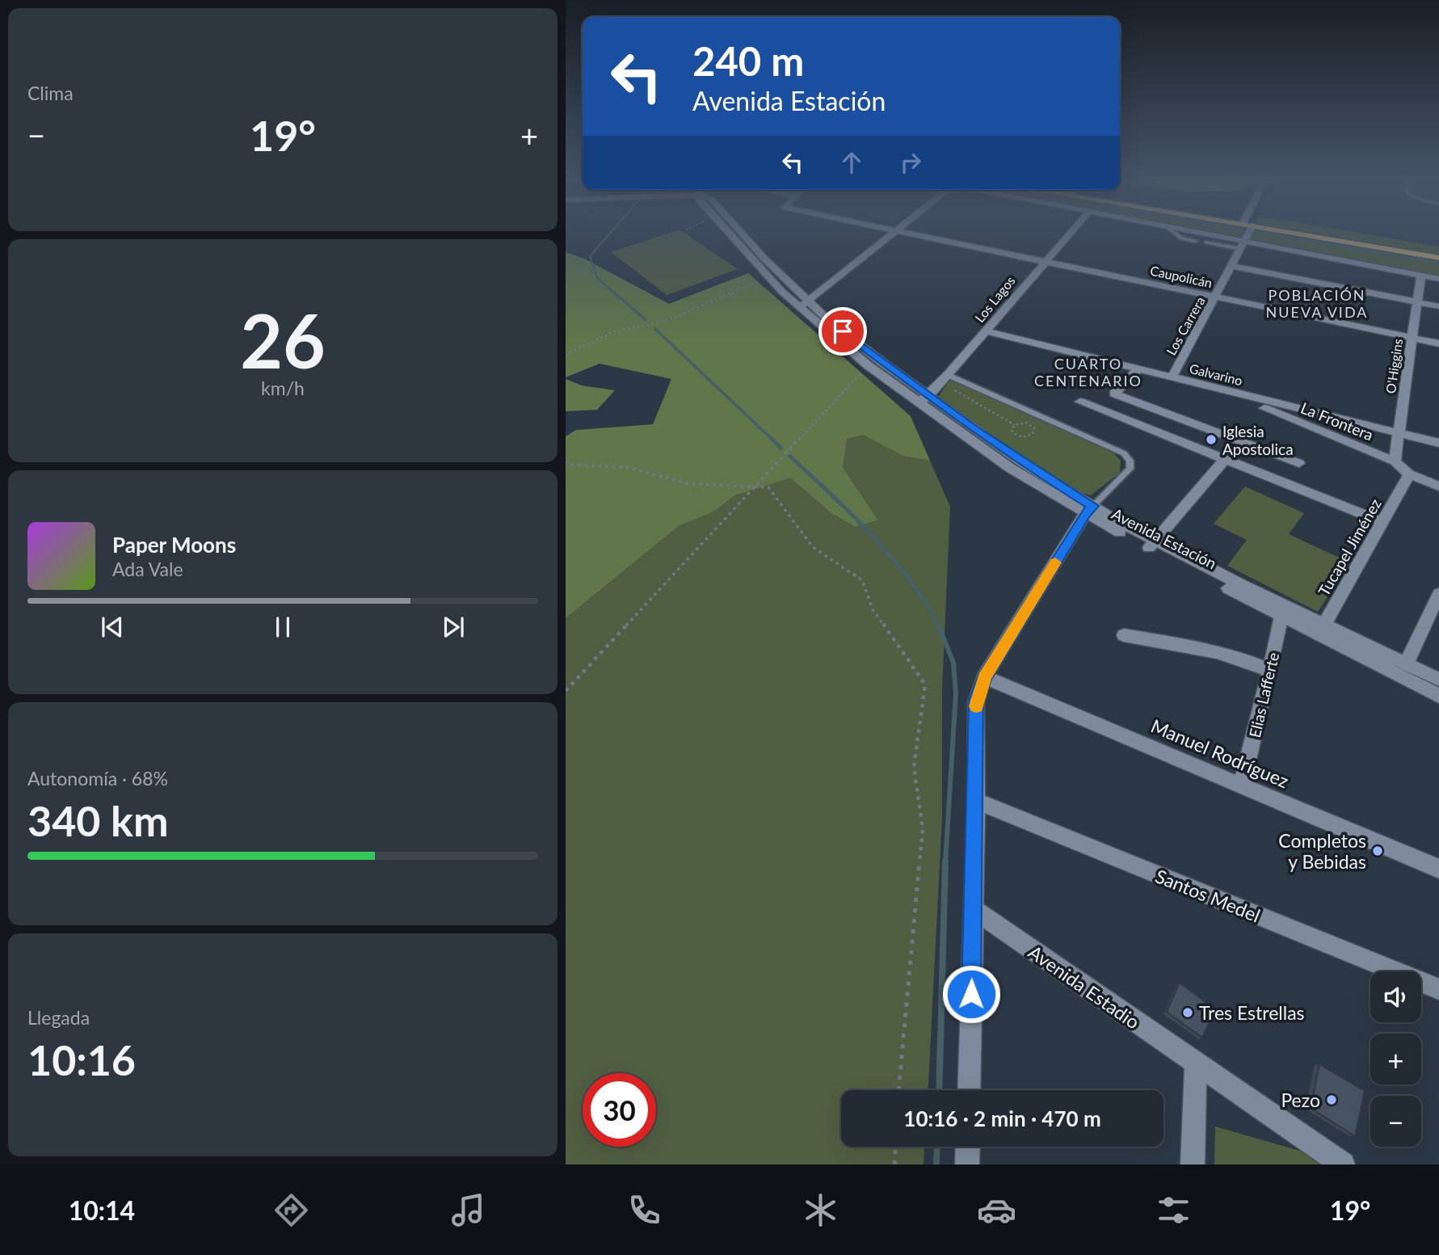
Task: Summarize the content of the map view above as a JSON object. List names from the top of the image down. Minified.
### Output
{"streets":{"street":["Caupolicán","Los Lagos","Los Carrera","O'Higgins","Galvarino","La Frontera","Avenida Estación","Tucapel Jiménez","Elias Lafferte","Manuel Rodríguez","Santos Medel","Avenida Estadio"]},"crossings":[["Caupolicán","Los Lagos"],["Caupolicán","Los Carrera"],["Caupolicán","O'Higgins"],["Los Lagos","Galvarino"],["Los Lagos","Avenida Estación"],["Los Carrera","Galvarino"],["O'Higgins","Galvarino"],["O'Higgins","La Frontera"],["Galvarino","La Frontera"],["La Frontera","Tucapel Jiménez"],["Avenida Estación","Tucapel Jiménez"],["Avenida Estación","Elias Lafferte"],["Elias Lafferte","Manuel Rodríguez"]],"districts":["POBLACIÓN NUEVA VIDA","CUARTO CENTENARIO"],"places":["Iglesia Apostolica","Completos y Bebidas","Tres Estrellas","Pezo"],"page":{"tile":["Clima",["26","km/h"],["Autonomía · 68%","340 km"],["Llegada","10:16"]],"turn":["240 m","Avenida Estación"],"heat":["−","19°","+"],"song":["Paper Moons","Ada Vale"],"map_buttons":["+","−"],"limit":"30","trip":"10:16 · 2 min · 470 m","tabs":["10:14","19°"]}}
